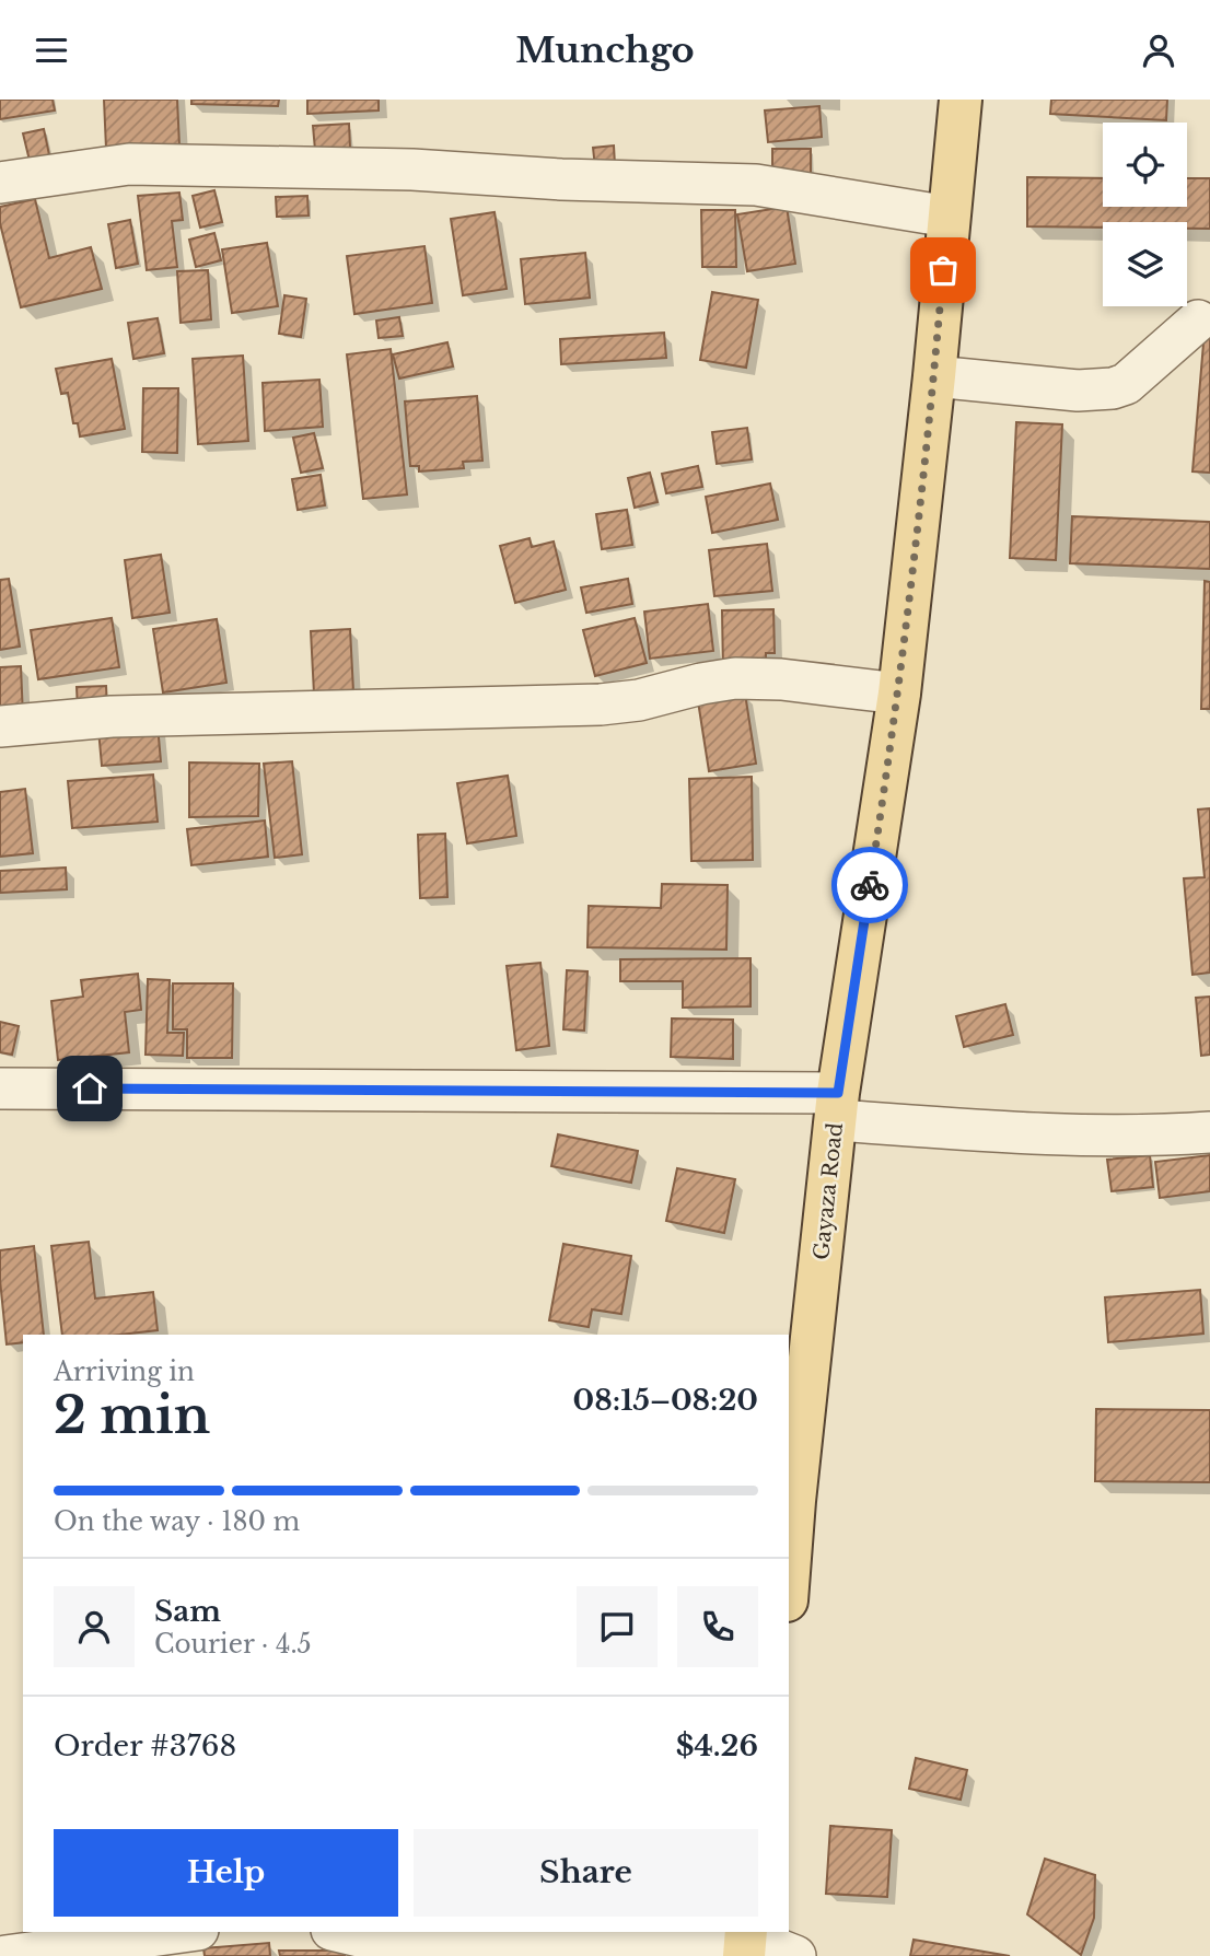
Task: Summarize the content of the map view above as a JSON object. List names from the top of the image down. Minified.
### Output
{"streets":{"main road":["Gayaza Road"]},"page":{"header":"Munchgo","heading":["2 min","Arriving in","08:15–08:20"],"panel":["Sam","Courier · 4.5","Order #3768","$4.26"],"bar":"On the way · 180 m","buttons":["Help","Share"]}}
